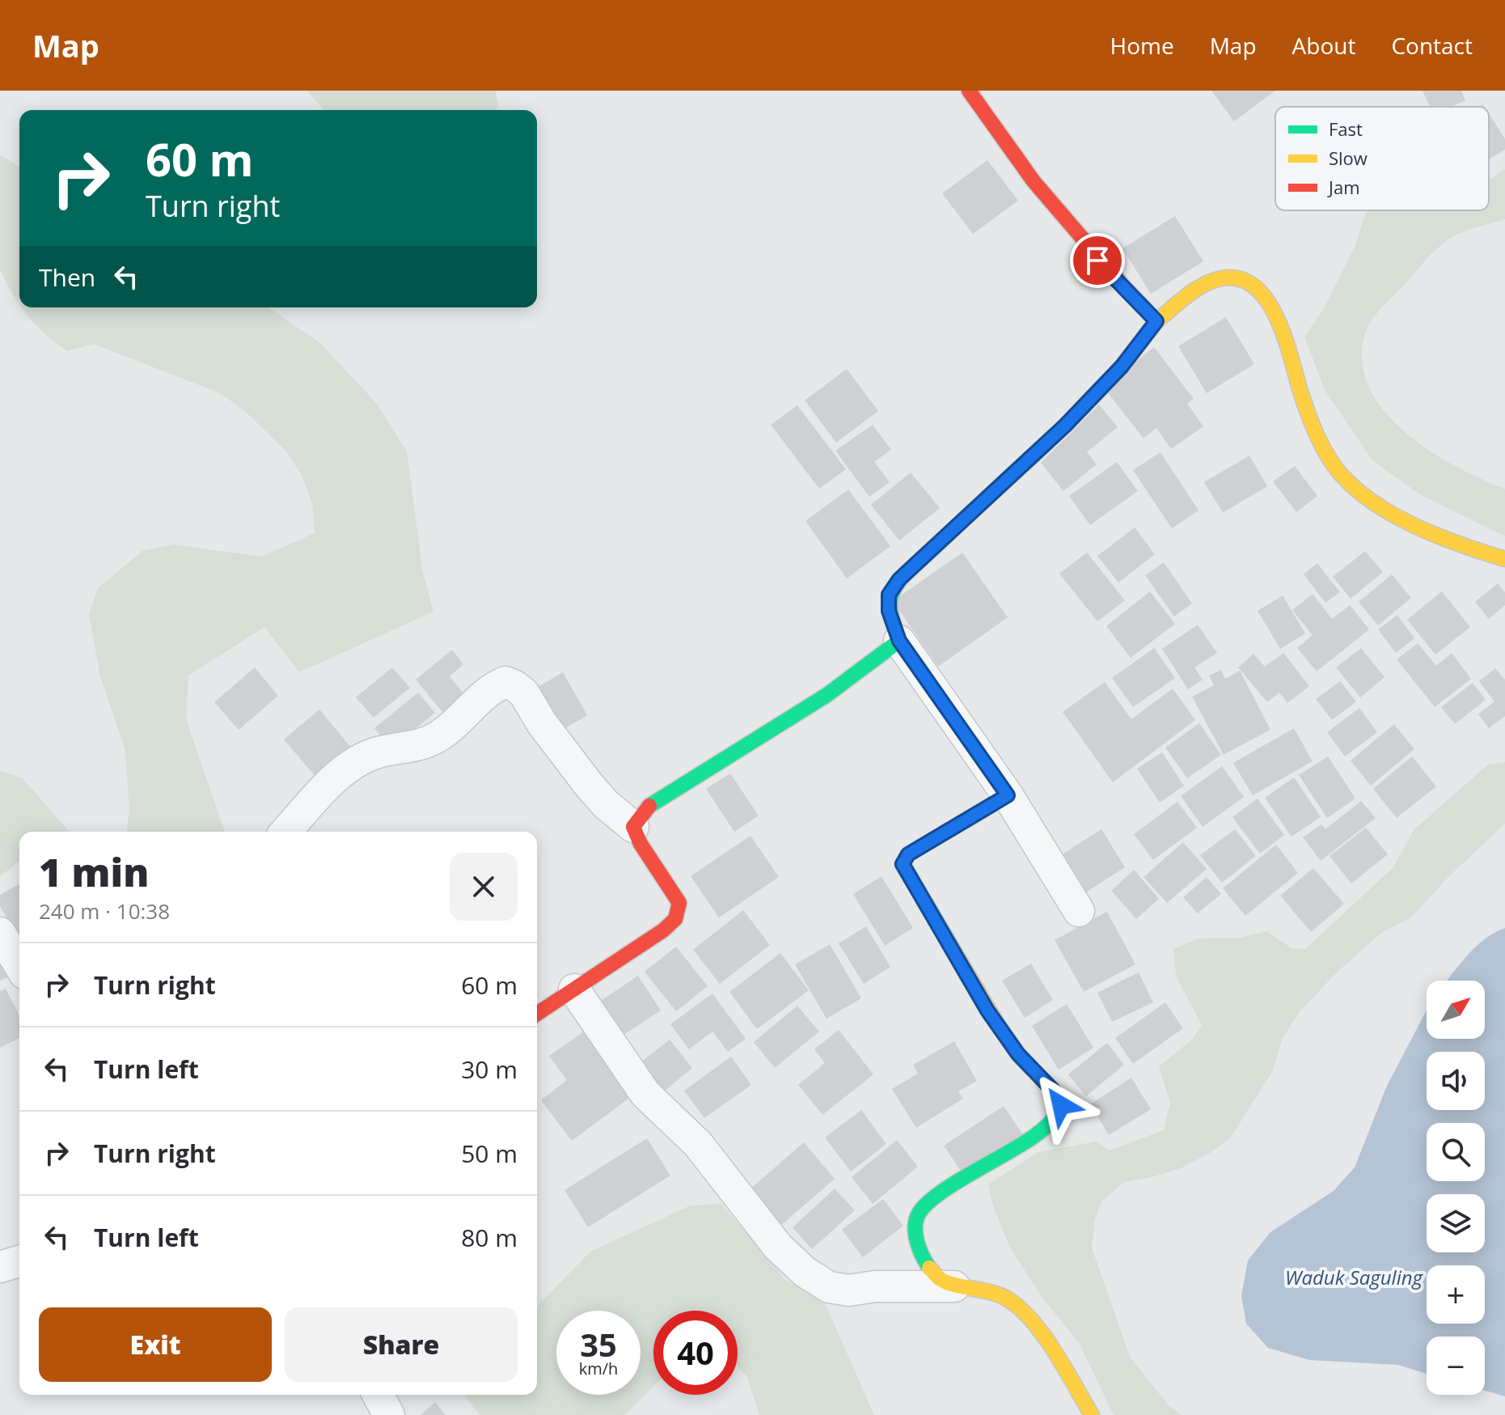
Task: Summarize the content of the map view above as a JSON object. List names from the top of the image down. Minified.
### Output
{"water":["Waduk Saguling"],"legend":["Fast","Slow","Jam"],"north":"top right","page":{"header":"Map","nav":["Home","Map","About","Contact"],"turn":["60 m","Turn right"],"then":"Then","heading":["1 min","240 m · 10:38"],"list":[{"name":"Turn right","value":"60 m"},{"name":"Turn left","value":"30 m"},{"name":"Turn right","value":"50 m"},{"name":"Turn left","value":"80 m"}],"map_buttons":["+","−"],"buttons":["Exit","Share"],"speed":"35 km/h","limit":"40"}}
